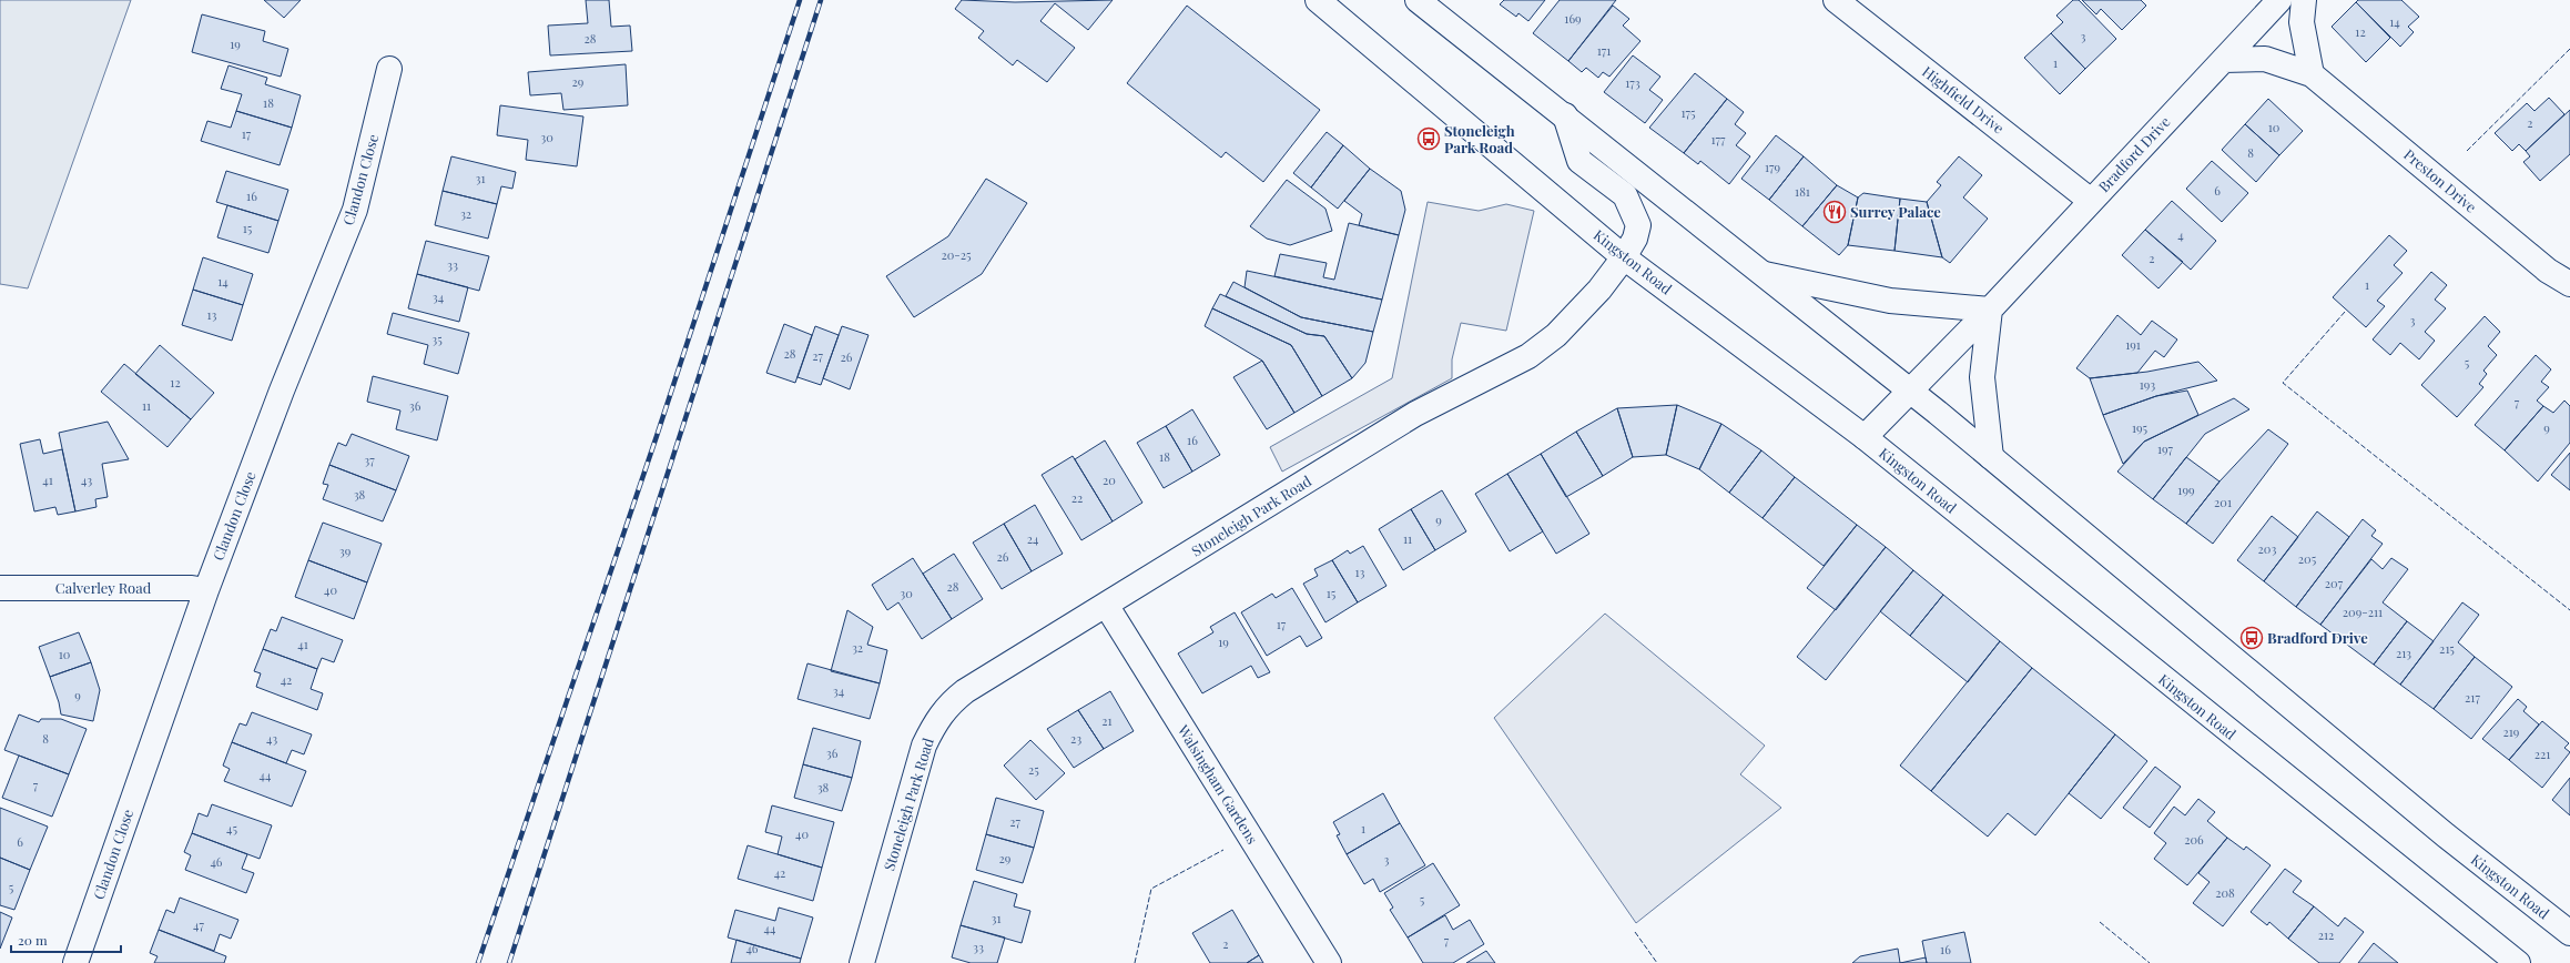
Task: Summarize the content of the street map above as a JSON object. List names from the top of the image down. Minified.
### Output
{"streets":{"main road":["Highfield Drive","Bradford Drive","Clandon Close","Preston Drive","Kingston Road","Stoneleigh Park Road","Calverley Road","Walsingham Gardens"]},"crossings":[["Highfield Drive","Bradford Drive"],["Bradford Drive","Preston Drive"],["Bradford Drive","Kingston Road"],["Clandon Close","Calverley Road"],["Kingston Road","Stoneleigh Park Road"],["Stoneleigh Park Road","Walsingham Gardens"]],"places":{"bus stop":["Stoneleigh Park Road","Bradford Drive"],"restaurant":["Surrey Palace"]},"house_numbers":["169","14","12","3","28","19","171","1","29","173","18","175","2","10","17","30","177","8","179","31","6","181","16","32","15","4","20-25","2","33","14","1","34","13","3","35","191","28","27","26","5","12","193","7","11","36","195","9","16","197","18","37","41","43","20","199","38","22","201","9","24","11","203","39","26","205","13","207","28","40","30","15","209-211","17","19","41","32","215","213","10","42","34","9","217","21","219","8","43","23","36","221","25","44","7","38","27","45","1","40","206","6","29","3","46","42","5","208","5","31","47","44","212","7","2","33","46","16"],"scale_bar":"20 m"}
